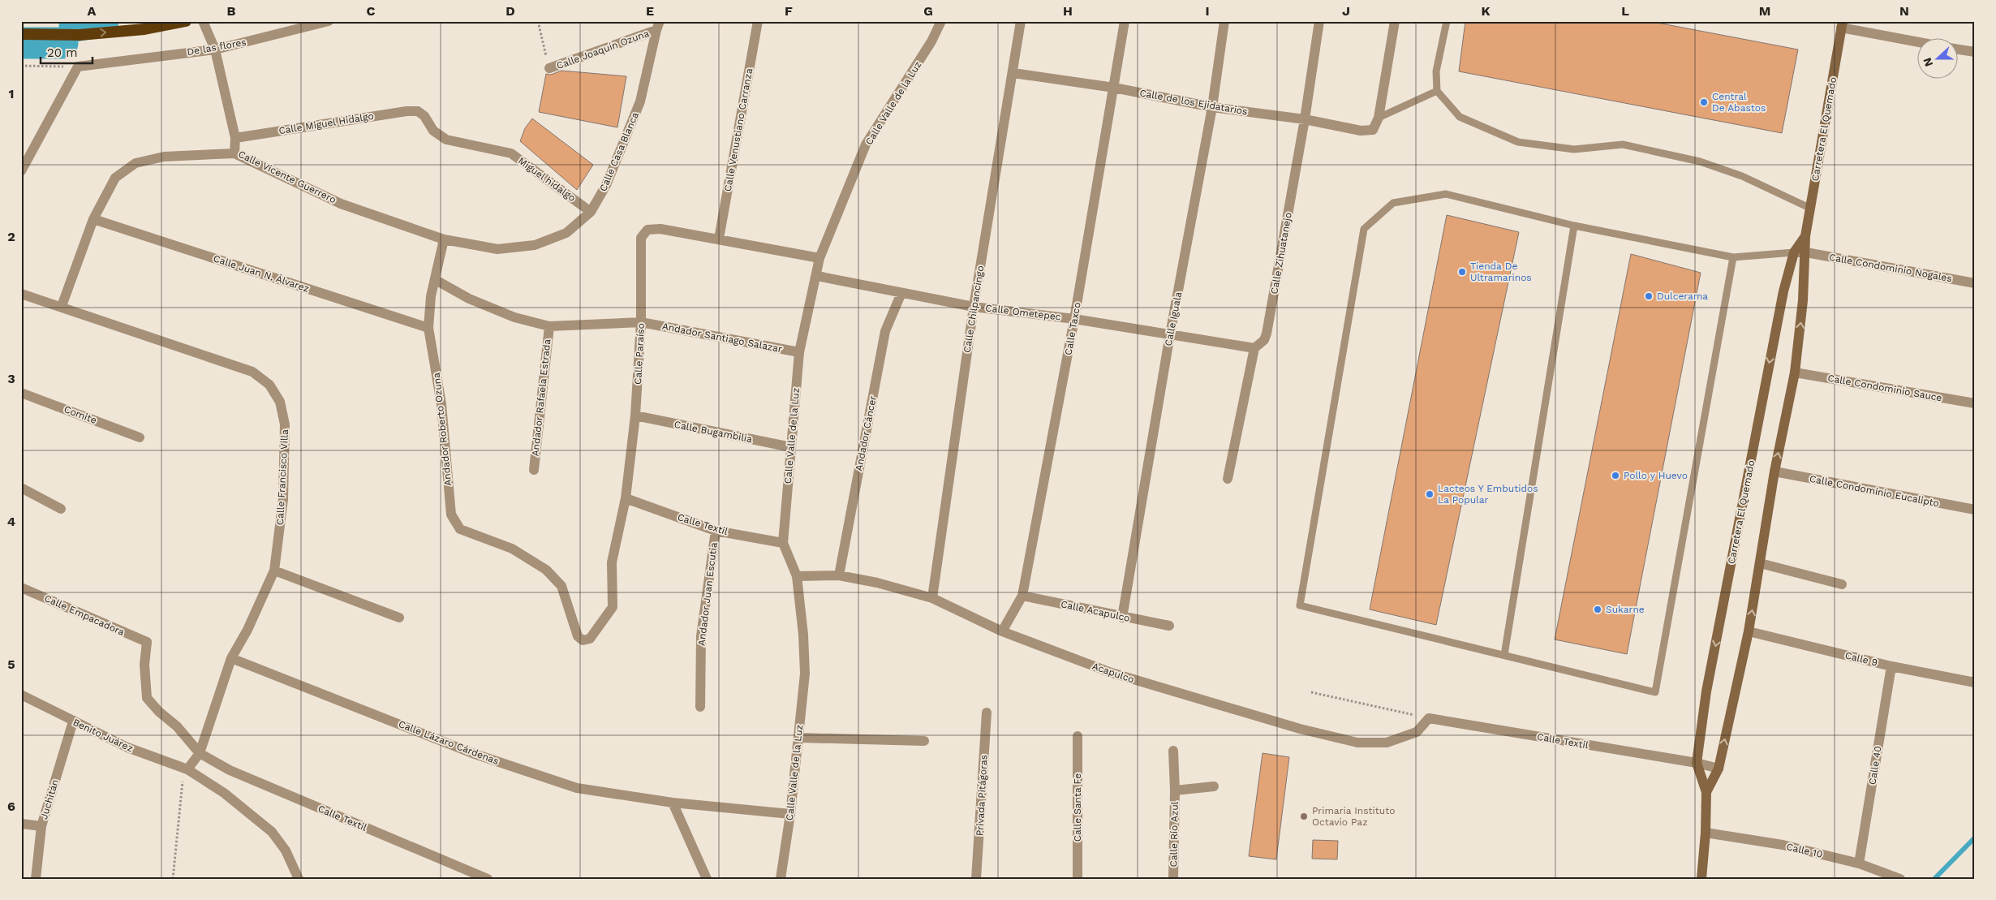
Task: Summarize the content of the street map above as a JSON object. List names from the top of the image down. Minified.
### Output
{"streets":{"main road":["Carretera El Quemado"],"street":["De las flores","Calle Joaquín Ozuna","Calle de los Ejidatarios","Calle Valle de la Luz","Calle Miguel Hidalgo","Calle Venustiano Carranza","Calle Casa Blanca","Calle Vicente Guerrero","Miguel hidalgo","Calle Zihuatanejo","Calle Condominio Nogales","Calle Juan N. Álvarez","Calle Chilpancingo","Calle Ometepec","Calle Iguala","Calle Taxco","Andador Santiago Salazar","Calle Paraíso","Calle Condominio Sauce","Andador Rafaela Estrada","Comite","Andador Roberto Ozuna","Calle Bugambilia","Andador Cáncer","Calle Francisco Villa","Calle Condominio Eucalipto","Calle Textil","Andador Juan Escutia","Calle Acapulco","Calle Empacadora","Calle 9","Acapulco","Benito Juárez","Calle Lázaro Cárdenas","Calle 40","Privada Pitágoras","Juchitán","Calle Santa Fe","Calle Río Azul","Calle 10"]},"crossings":[["De las flores","Calle Vicente Guerrero"],["Calle Joaquín Ozuna","Calle Casa Blanca"],["Calle de los Ejidatarios","Calle Zihuatanejo"],["Calle de los Ejidatarios","Calle Chilpancingo"],["Calle de los Ejidatarios","Calle Iguala"],["Calle de los Ejidatarios","Calle Taxco"],["Calle Valle de la Luz","Calle Ometepec"],["Calle Valle de la Luz","Andador Santiago Salazar"],["Calle Valle de la Luz","Calle Paraíso"],["Calle Valle de la Luz","Calle Bugambilia"],["Calle Valle de la Luz","Calle Textil"],["Calle Valle de la Luz","Acapulco"],["Calle Valle de la Luz","Calle Lázaro Cárdenas"],["Calle Miguel Hidalgo","Calle Vicente Guerrero"],["Calle Miguel Hidalgo","Miguel hidalgo"],["Carretera El Quemado","Calle Condominio Nogales"],["Carretera El Quemado","Calle Condominio Sauce"],["Carretera El Quemado","Calle Condominio Eucalipto"],["Carretera El Quemado","Calle Textil"],["Carretera El Quemado","Calle 9"],["Carretera El Quemado","Calle 10"],["Calle Venustiano Carranza","Calle Paraíso"],["Calle Casa Blanca","Calle Vicente Guerrero"],["Calle Casa Blanca","Miguel hidalgo"],["Calle Casa Blanca","Andador Roberto Ozuna"],["Calle Vicente Guerrero","Andador Roberto Ozuna"],["Calle Zihuatanejo","Calle Ometepec"],["Calle Juan N. Álvarez","Andador Roberto Ozuna"],["Calle Chilpancingo","Calle Ometepec"],["Calle Chilpancingo","Acapulco"],["Calle Ometepec","Calle Iguala"],["Calle Ometepec","Calle Taxco"],["Calle Ometepec","Andador Cáncer"],["Calle Iguala","Calle Acapulco"],["Calle Taxco","Calle Acapulco"],["Calle Taxco","Acapulco"],["Andador Santiago Salazar","Calle Paraíso"],["Andador Santiago Salazar","Andador Rafaela Estrada"],["Andador Santiago Salazar","Andador Roberto Ozuna"],["Calle Paraíso","Andador Roberto Ozuna"],["Calle Paraíso","Calle Bugambilia"],["Calle Paraíso","Calle Textil"],["Andador Cáncer","Acapulco"],["Calle Francisco Villa","Calle Textil"],["Calle Francisco Villa","Calle Empacadora"],["Calle Francisco Villa","Benito Juárez"],["Calle Francisco Villa","Calle Lázaro Cárdenas"],["Calle Textil","Andador Juan Escutia"],["Calle Textil","Calle Empacadora"],["Calle Textil","Acapulco"],["Calle 9","Calle 40"],["Benito Juárez","Juchitán"],["Calle 40","Calle 10"]],"places":["Central De Abastos","Tienda De Ultramarinos","Dulcerama","Pollo y Huevo","Lacteos Y Embutidos La Popular","Sukarne","Primaria Instituto Octavio Paz"],"scale_bar":"20 m","north":"left","grid":{"columns":["A","B","C","D","E","F","G","H","I","J","K","L","M","N"],"rows":["1","2","3","4","5","6"]}}
